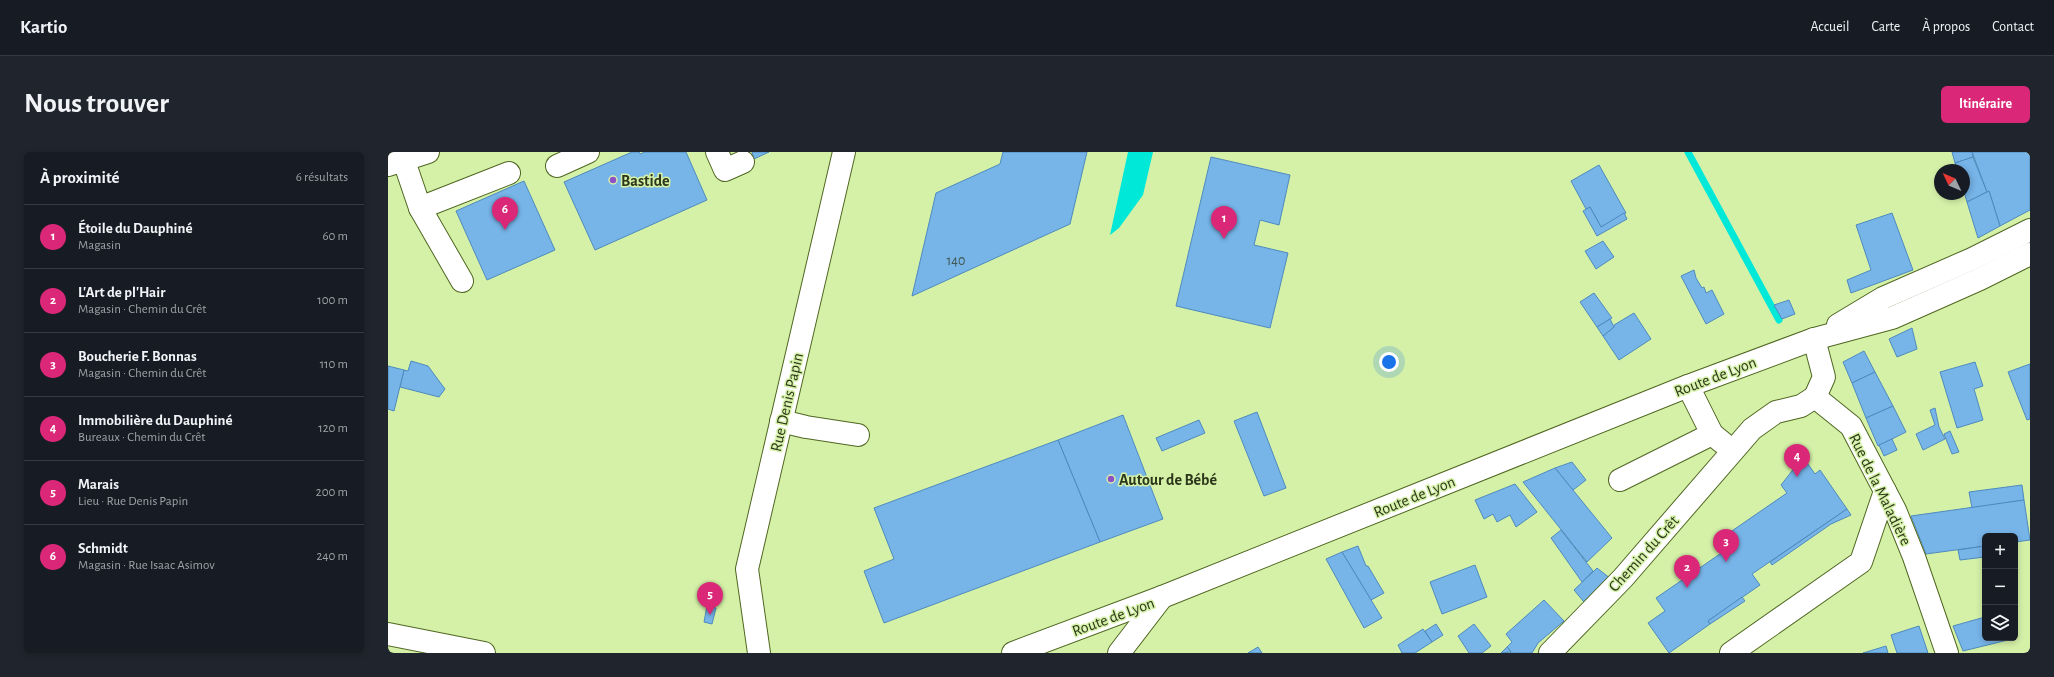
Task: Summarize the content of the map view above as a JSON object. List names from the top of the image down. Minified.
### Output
{"streets":{"street":["Route de Lyon","Rue Denis Papin","Rue de la Maladière","Chemin du Crêt"]},"crossings":[["Rue de la Maladière","Chemin du Crêt"]],"places":["Bastide","Autour de Bébé"],"house_numbers":["140"],"north":"top left","page":{"header":"Kartio","nav":["Accueil","Carte","À propos","Contact"],"buttons":"Itinéraire","title":"Nous trouver","heading":["À proximité","6 résultats"],"pins":["6","1","4","3","2","5"],"list":[{"mark":"1","name":"Étoile du Dauphiné","note":"Magasin","value":"60 m"},{"mark":"2","name":"L'Art de pl'Hair","note":"Magasin · Chemin du Crêt","value":"100 m"},{"mark":"3","name":"Boucherie F. Bonnas","note":"Magasin · Chemin du Crêt","value":"110 m"},{"mark":"4","name":"Immobilière du Dauphiné","note":"Bureaux · Chemin du Crêt","value":"120 m"},{"mark":"5","name":"Marais","note":"Lieu · Rue Denis Papin","value":"200 m"},{"mark":"6","name":"Schmidt","note":"Magasin · Rue Isaac Asimov","value":"240 m"}],"map_buttons":["+","−"]}}
